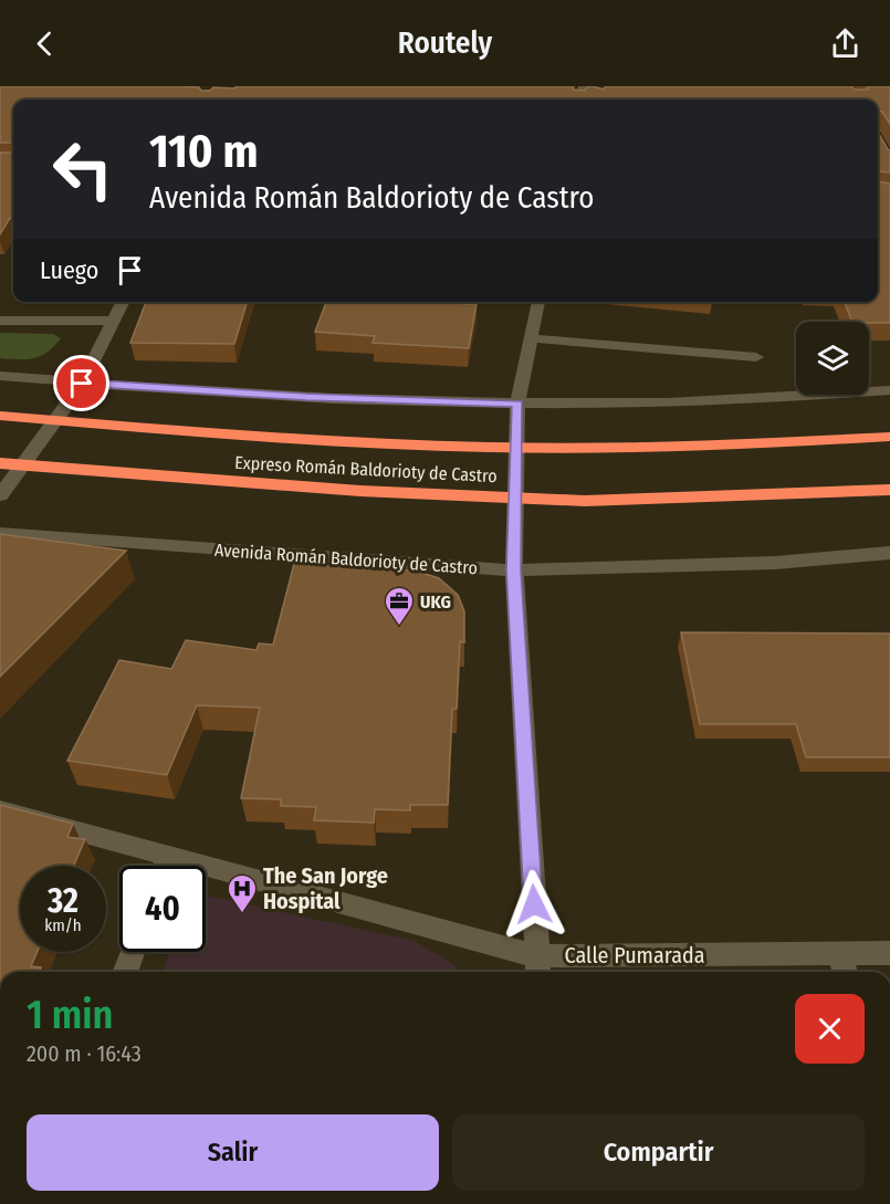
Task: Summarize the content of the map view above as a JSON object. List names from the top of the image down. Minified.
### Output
{"streets":{"highway":["Expreso Román Baldorioty de Castro"],"street":["Avenida Román Baldorioty de Castro","Calle Pumarada"]},"places":{"office":["UKG"],"hospital":["The San Jorge Hospital"]},"page":{"header":"Routely","turn":["110 m","Avenida Román Baldorioty de Castro"],"then":"Luego","speed":"32 km/h","limit":"40","heading":["1 min","200 m · 16:43"],"buttons":["Salir","Compartir"]}}
